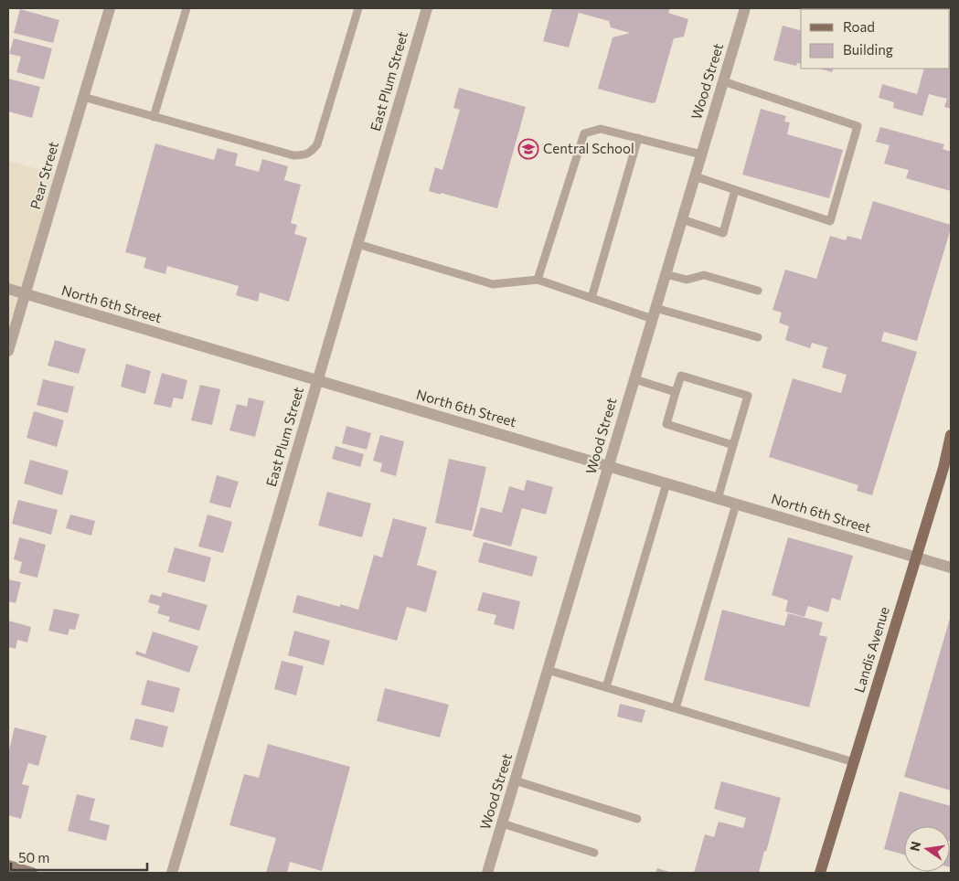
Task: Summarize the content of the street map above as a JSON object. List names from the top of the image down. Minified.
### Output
{"streets":{"main road":["Landis Avenue"],"street":["East Plum Street","Wood Street","Pear Street","North 6th Street"]},"crossings":[["East Plum Street","North 6th Street"],["Wood Street","North 6th Street"],["Pear Street","North 6th Street"],["North 6th Street","Landis Avenue"]],"places":{"school or university":["Central School"]},"legend":["Road","Building"],"scale_bar":"50 m","north":"left"}
